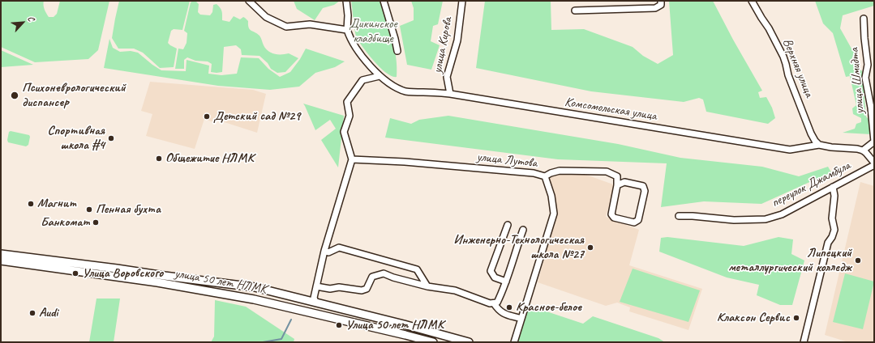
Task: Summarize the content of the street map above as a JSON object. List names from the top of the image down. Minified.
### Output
{"streets":{"main road":["улица 50 лет НЛМК"],"street":["улица Кирова","Верхняя улица","улица Шмидта","Комсомольская улица","улица Лутова","переулок Джамбула"]},"crossings":[["улица Кирова","Комсомольская улица"],["Верхняя улица","Комсомольская улица"]],"parks":["Дикинское кладбище"],"places":["Психоневрологический диспансер","Детский сад №29","Спортивная школа #4","Общежитие НЛМК","Магнит","Пенная бухта","Банкомат","Инженерно-Технологическая школа №27","Липецкий металлургический колледж","Улица Воровского","Красное-белое","Audi","Клаксон Сервис","Улица 50 лет НЛМК"],"north":"top right"}
